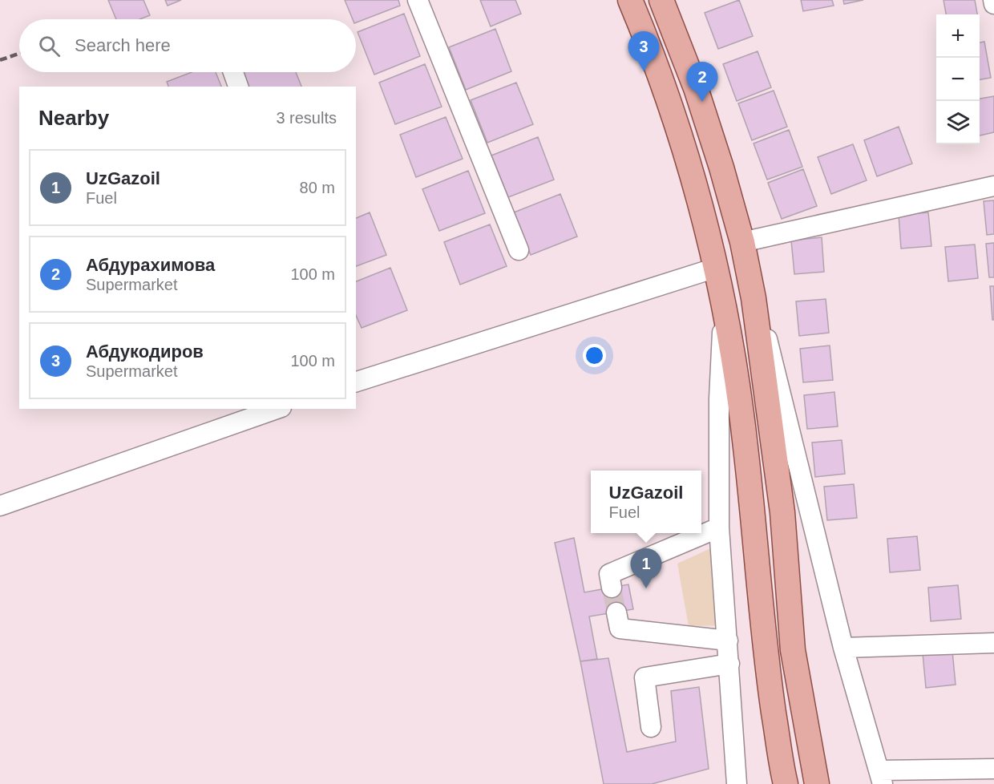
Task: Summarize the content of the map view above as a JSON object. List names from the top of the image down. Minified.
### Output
{"page":{"map_buttons":["+","−"],"search":"Search here","pins":["3","2","1"],"heading":["Nearby","3 results"],"list":[{"mark":"1","name":"UzGazoil","note":"Fuel","value":"80 m"},{"mark":"2","name":"Абдурахимова","note":"Supermarket","value":"100 m"},{"mark":"3","name":"Абдукодиров","note":"Supermarket","value":"100 m"}],"popup":["UzGazoil","Fuel"]}}
